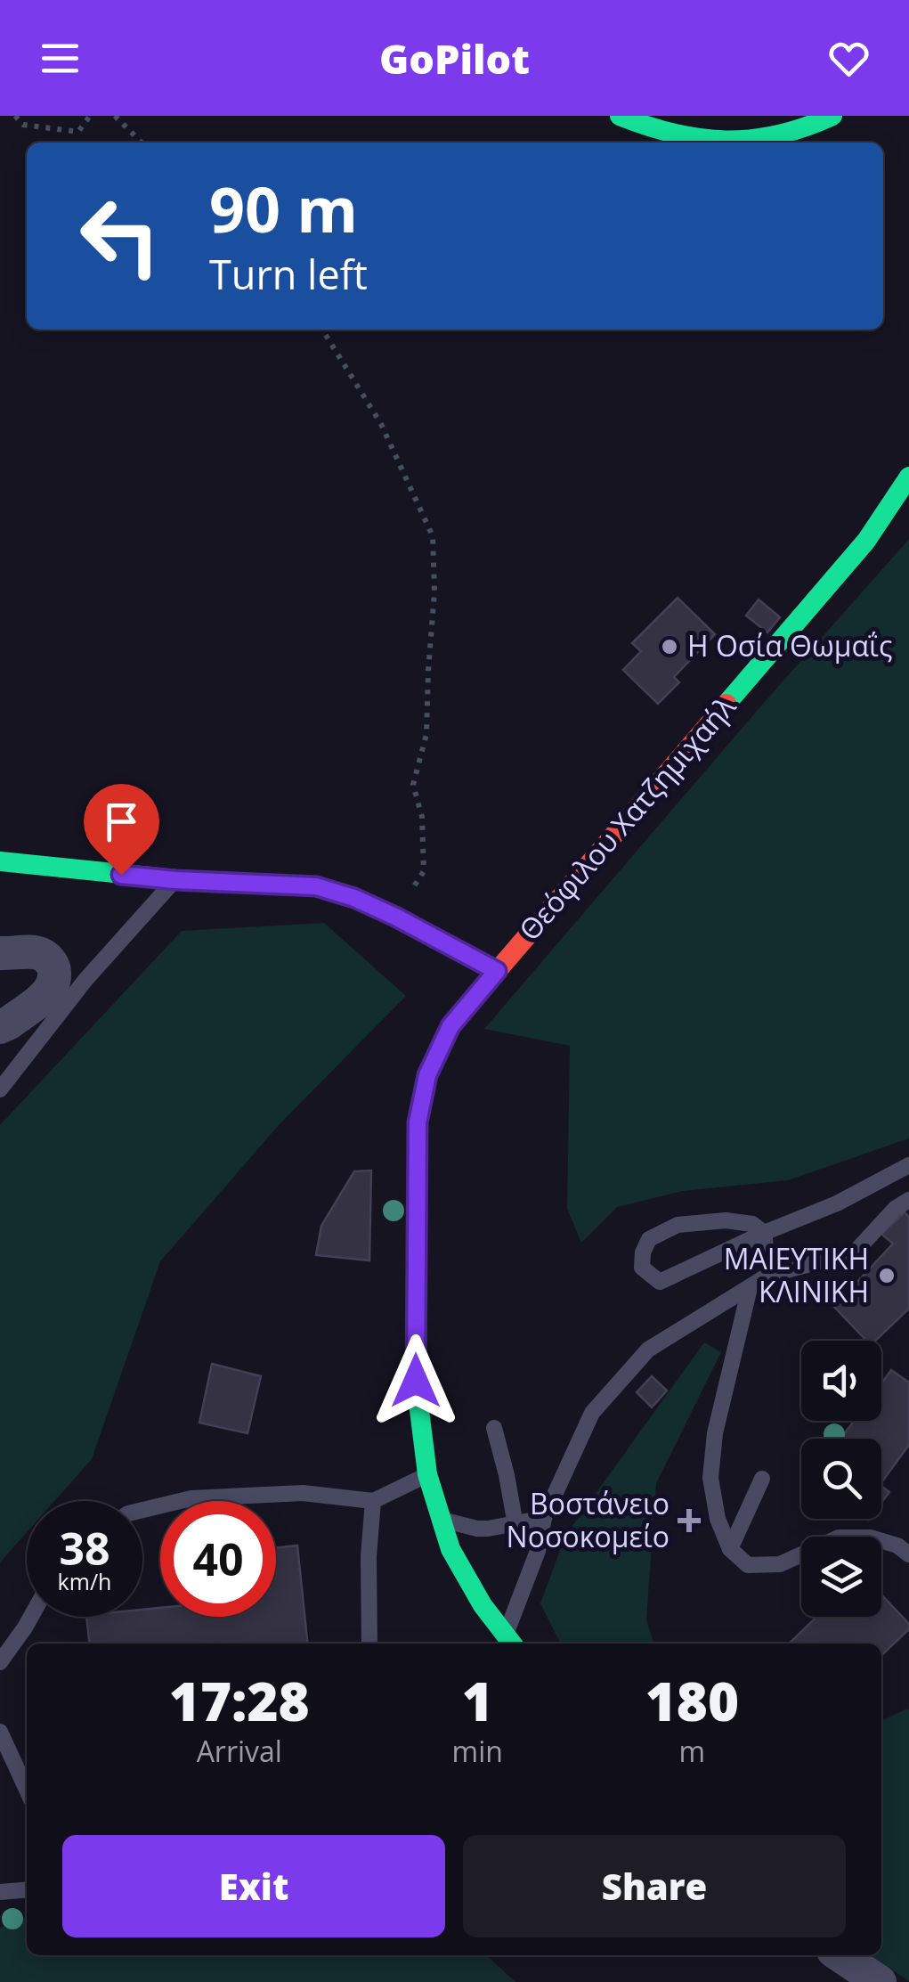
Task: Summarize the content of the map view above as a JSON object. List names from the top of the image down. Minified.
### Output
{"streets":{"street":["Θεόφιλου Χατζημιχαήλ"]},"places":{"other":["Η Οσία Θωμαΐς","ΜΑΙΕΥΤΙΚΗ ΚΛΙΝΙΚΗ"],"health":["Βοστάνειο Νοσοκομείο"]},"page":{"header":"GoPilot","turn":["90 m","Turn left"],"speed":"38 km/h","limit":"40","eta":["17:28","Arrival","1","min","180","m"],"buttons":["Exit","Share"]}}
